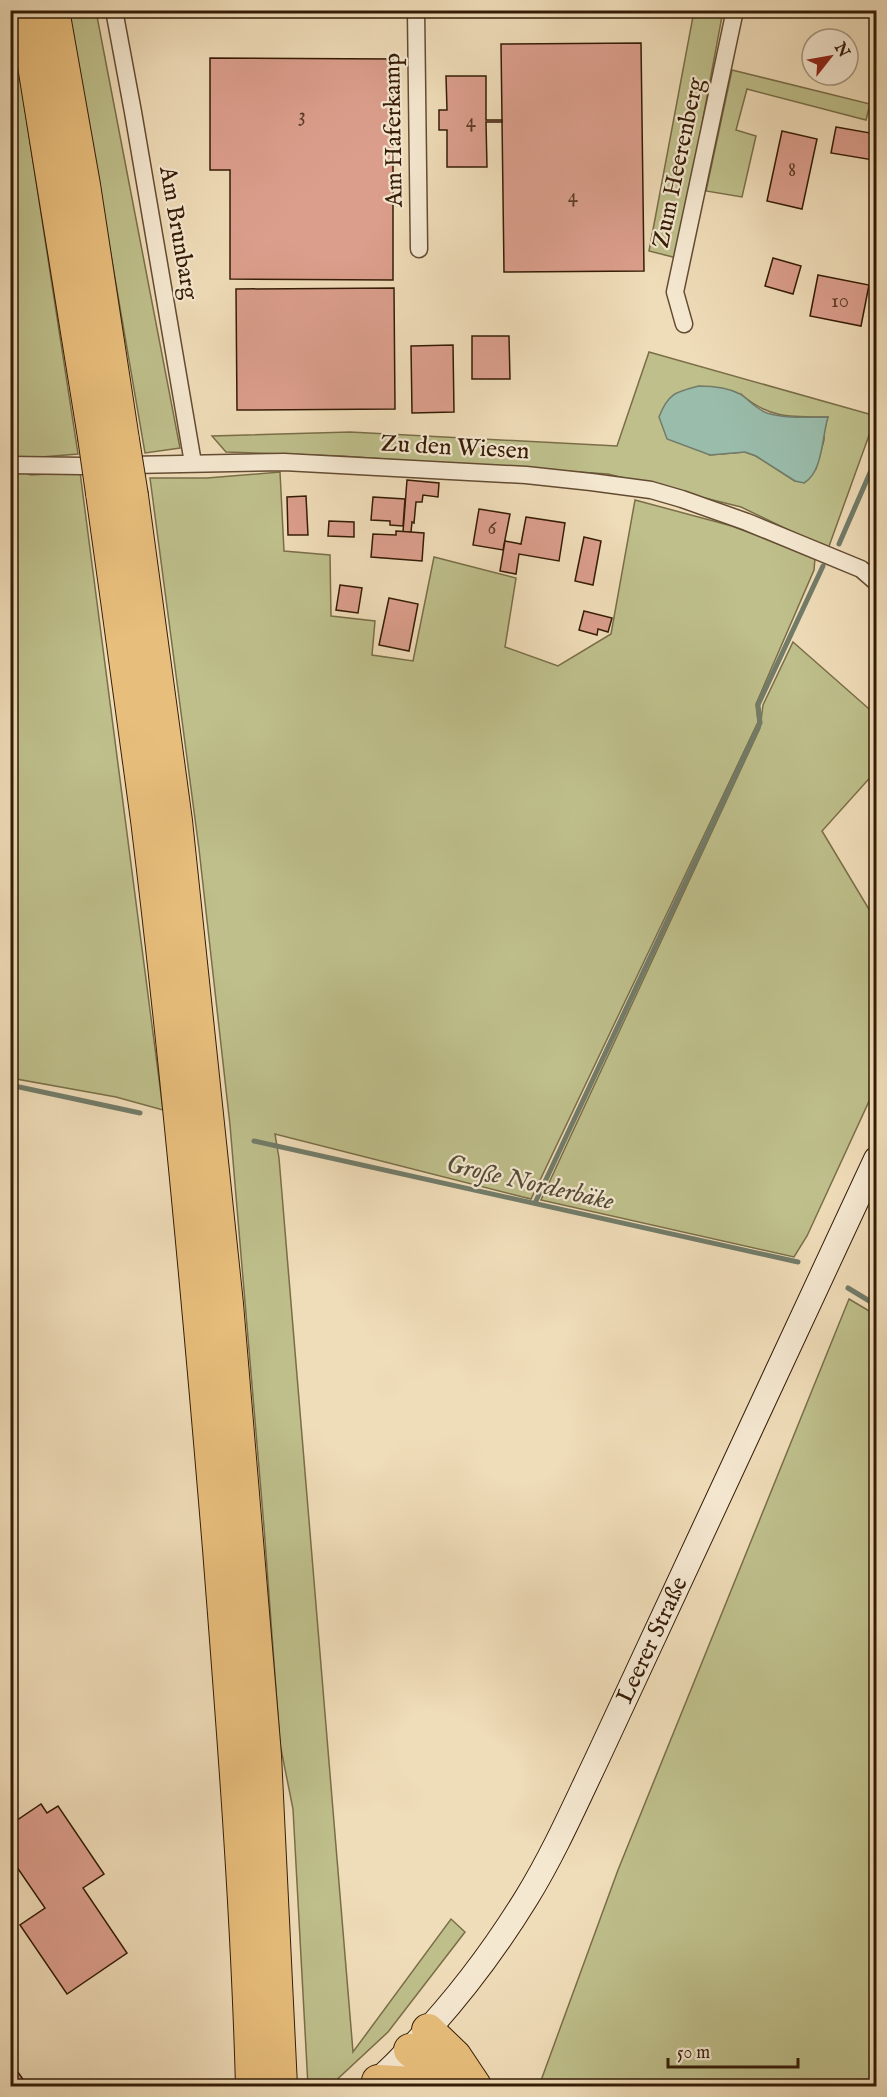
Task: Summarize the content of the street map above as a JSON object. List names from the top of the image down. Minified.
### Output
{"streets":{"main road":["Leerer Straße"],"street":["Am Haferkamp","Zum Heerenberg","Am Brunbarg","Zu den Wiesen"]},"crossings":[["Am Brunbarg","Zu den Wiesen"]],"water":["Große Norderbäke"],"house_numbers":["3","4","8","4","10","6"],"scale_bar":"50 m","north":"top right"}
